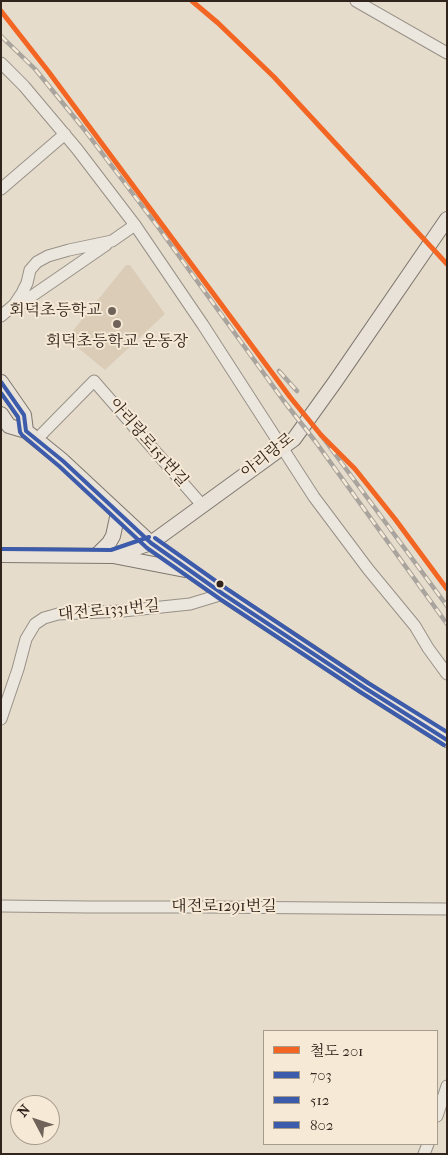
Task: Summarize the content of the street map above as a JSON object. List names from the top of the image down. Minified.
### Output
{"streets":{"main road":["아리랑로"],"street":["아리랑로151번길","대전로1331번길","대전로1291번길"]},"crossings":[["아리랑로151번길","아리랑로"]],"places":["회덕초등학교","회덕초등학교 운동장"],"lines":["rail line 201","transit line 703","transit line 512","transit line 802"],"legend":["철도 201","703","512","802"],"north":"top left"}
